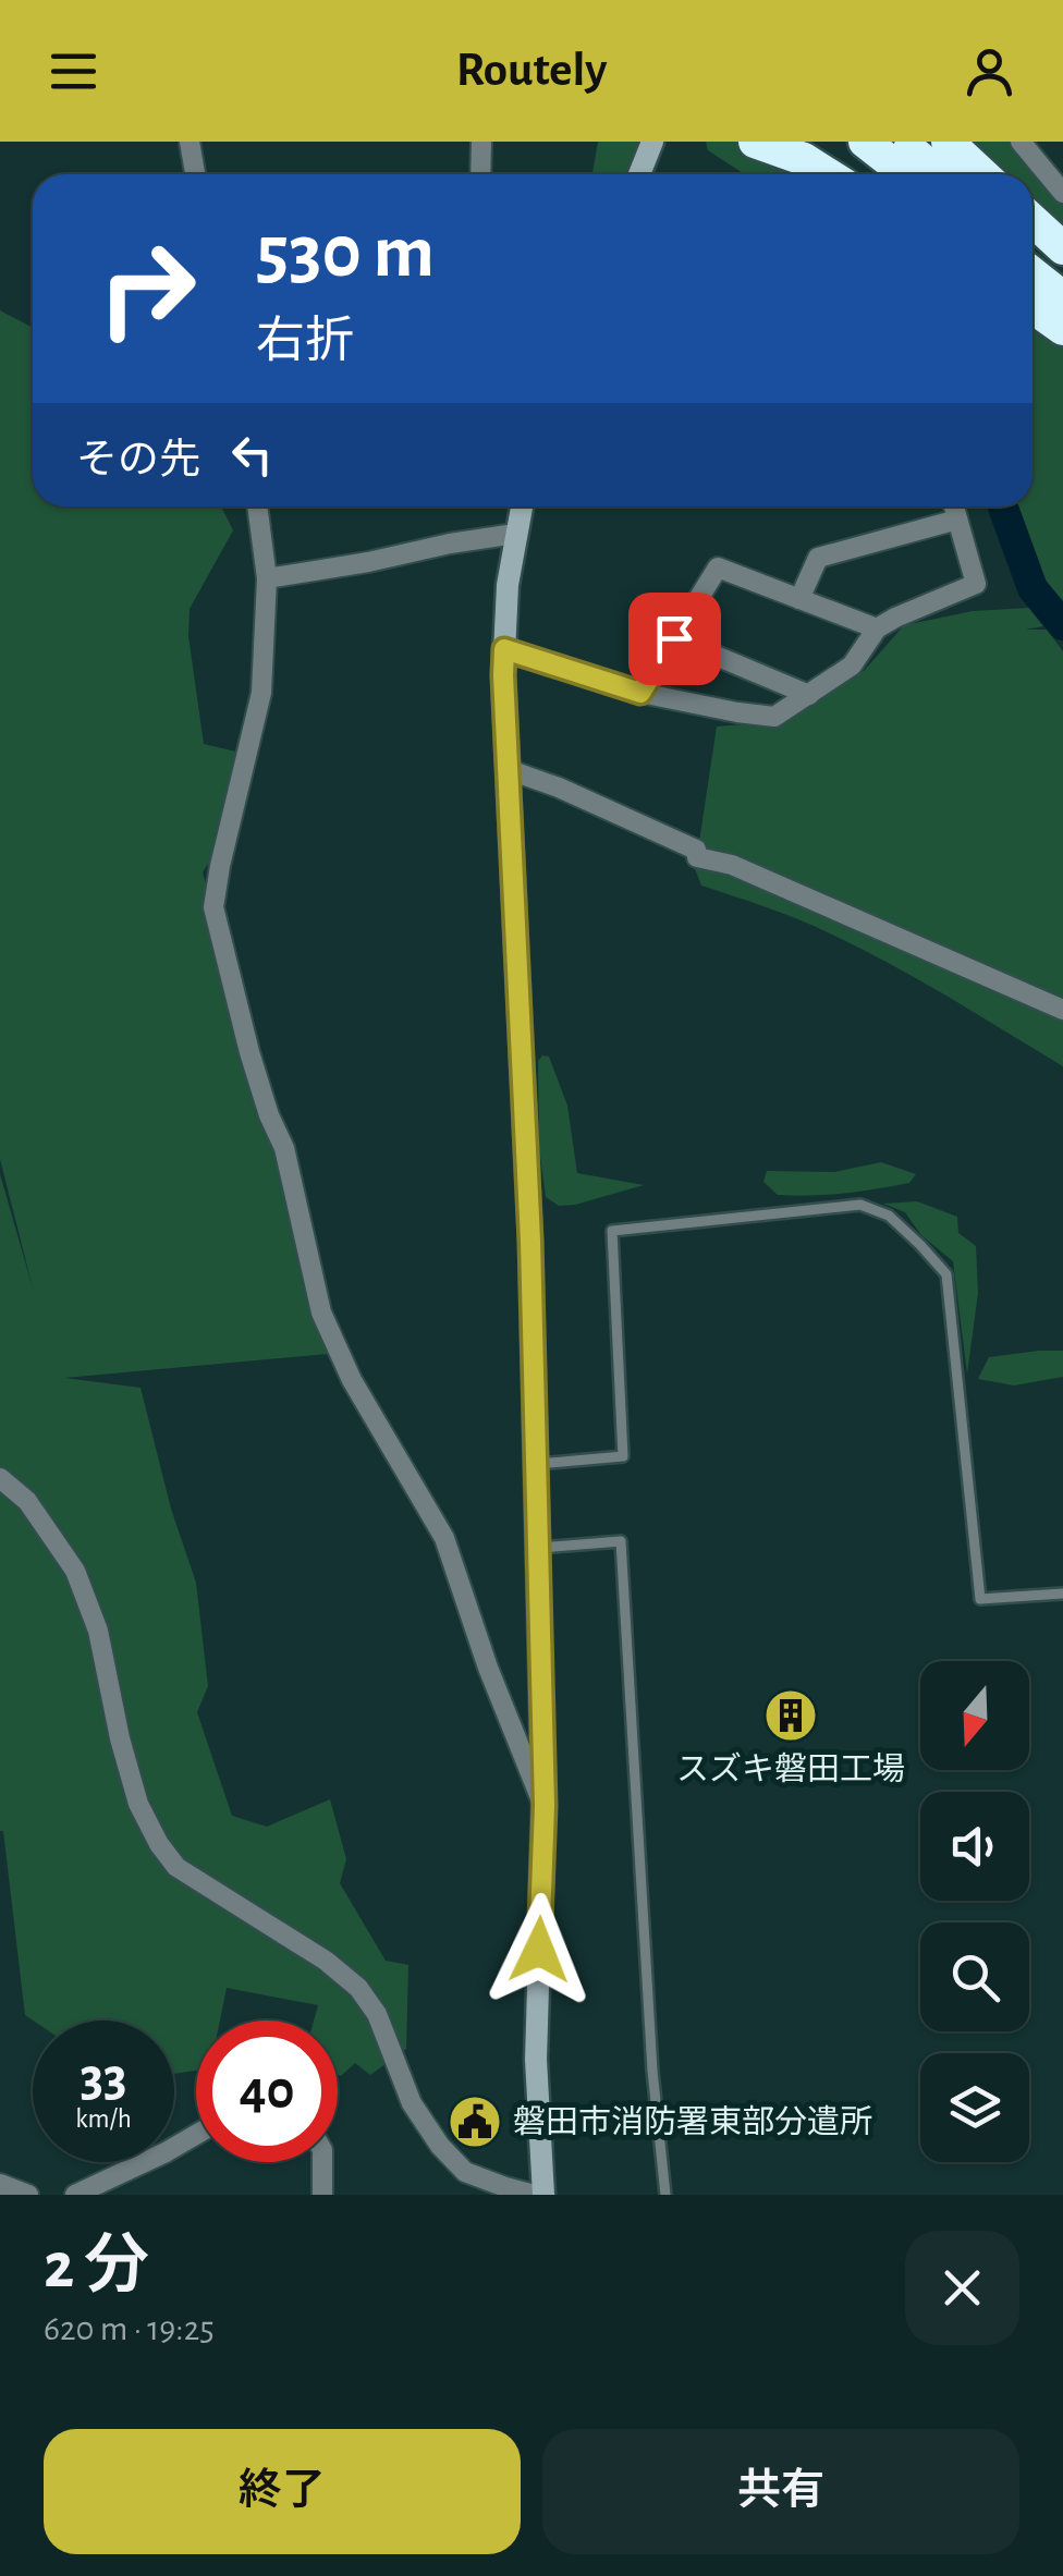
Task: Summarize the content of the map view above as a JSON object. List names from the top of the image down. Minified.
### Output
{"places":{"building":["スズキ磐田工場"],"public building":["磐田市消防署東部分遣所"]},"north":"bottom","page":{"header":"Routely","turn":["530 m","右折"],"then":"その先","speed":"33 km/h","limit":"40","heading":["2 分","620 m · 19:25"],"buttons":["終了","共有"]}}
